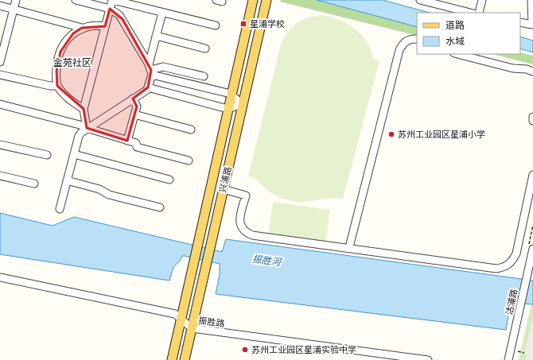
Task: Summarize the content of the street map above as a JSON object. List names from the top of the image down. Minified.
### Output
{"streets":{"main road":["兴浦路"],"street":["沽浦路","振胜路"]},"crossings":[["兴浦路","振胜路"]],"districts":["金苑社区"],"water":["振胜河"],"places":{"transit":["星浦学校"],"other":["苏州工业园区星浦小学","苏州工业园区星浦实验中学"]},"legend":["道路","水域"]}
